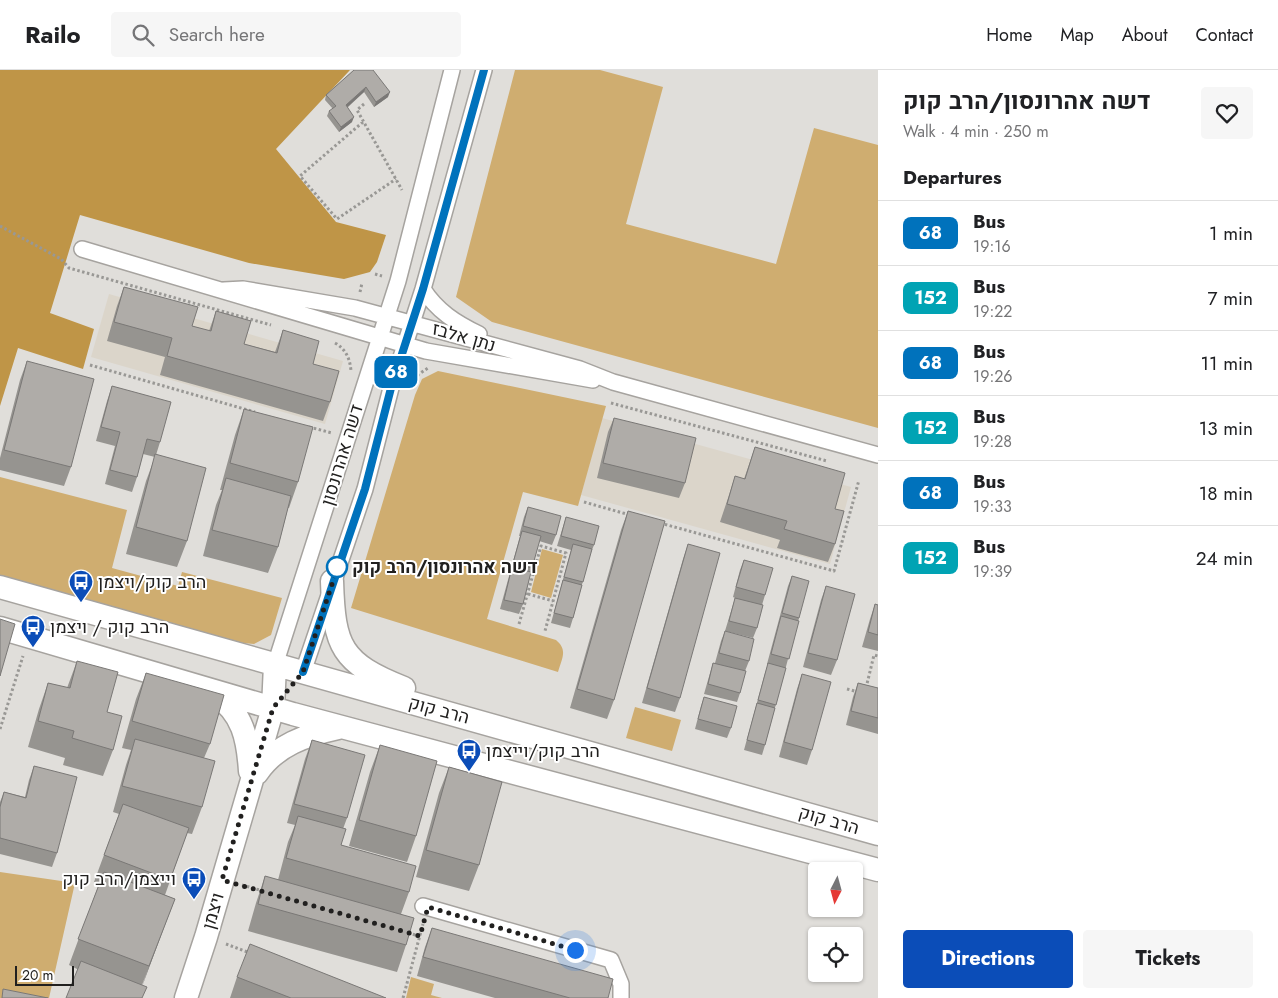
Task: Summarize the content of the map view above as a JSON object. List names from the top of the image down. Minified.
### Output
{"streets":{"main road":["הרב קוק","ויצמן"],"street":["נתן אלבז","דשה אהרונסון"]},"crossings":[["נתן אלבז","דשה אהרונסון"],["דשה אהרונסון","הרב קוק"],["דשה אהרונסון","ויצמן"],["הרב קוק","ויצמן"]],"places":{"other":["דשה אהרונסון/הרב קוק"],"bus stop":["הרב קוק/ויצמן","הרב קוק / ויצמן","הרב קוק/וייצמן","וייצמן/הרב קוק"]},"lines":["bus line 68"],"scale_bar":"20 m","north":"bottom","page":{"header":"Railo","search":"Search here","nav":["Home","Map","About","Contact"],"on_map":"68","heading":[["דשה אהרונסון/הרב קוק","Walk · 4 min · 250 m"],"Departures"],"list":[{"mark":"68","name":"Bus","note":"19:16","value":"1 min"},{"mark":"152","name":"Bus","note":"19:22","value":"7 min"},{"mark":"68","name":"Bus","note":"19:26","value":"11 min"},{"mark":"152","name":"Bus","note":"19:28","value":"13 min"},{"mark":"68","name":"Bus","note":"19:33","value":"18 min"},{"mark":"152","name":"Bus","note":"19:39","value":"24 min"}],"buttons":["Directions","Tickets"],"scale":"20 m"}}
